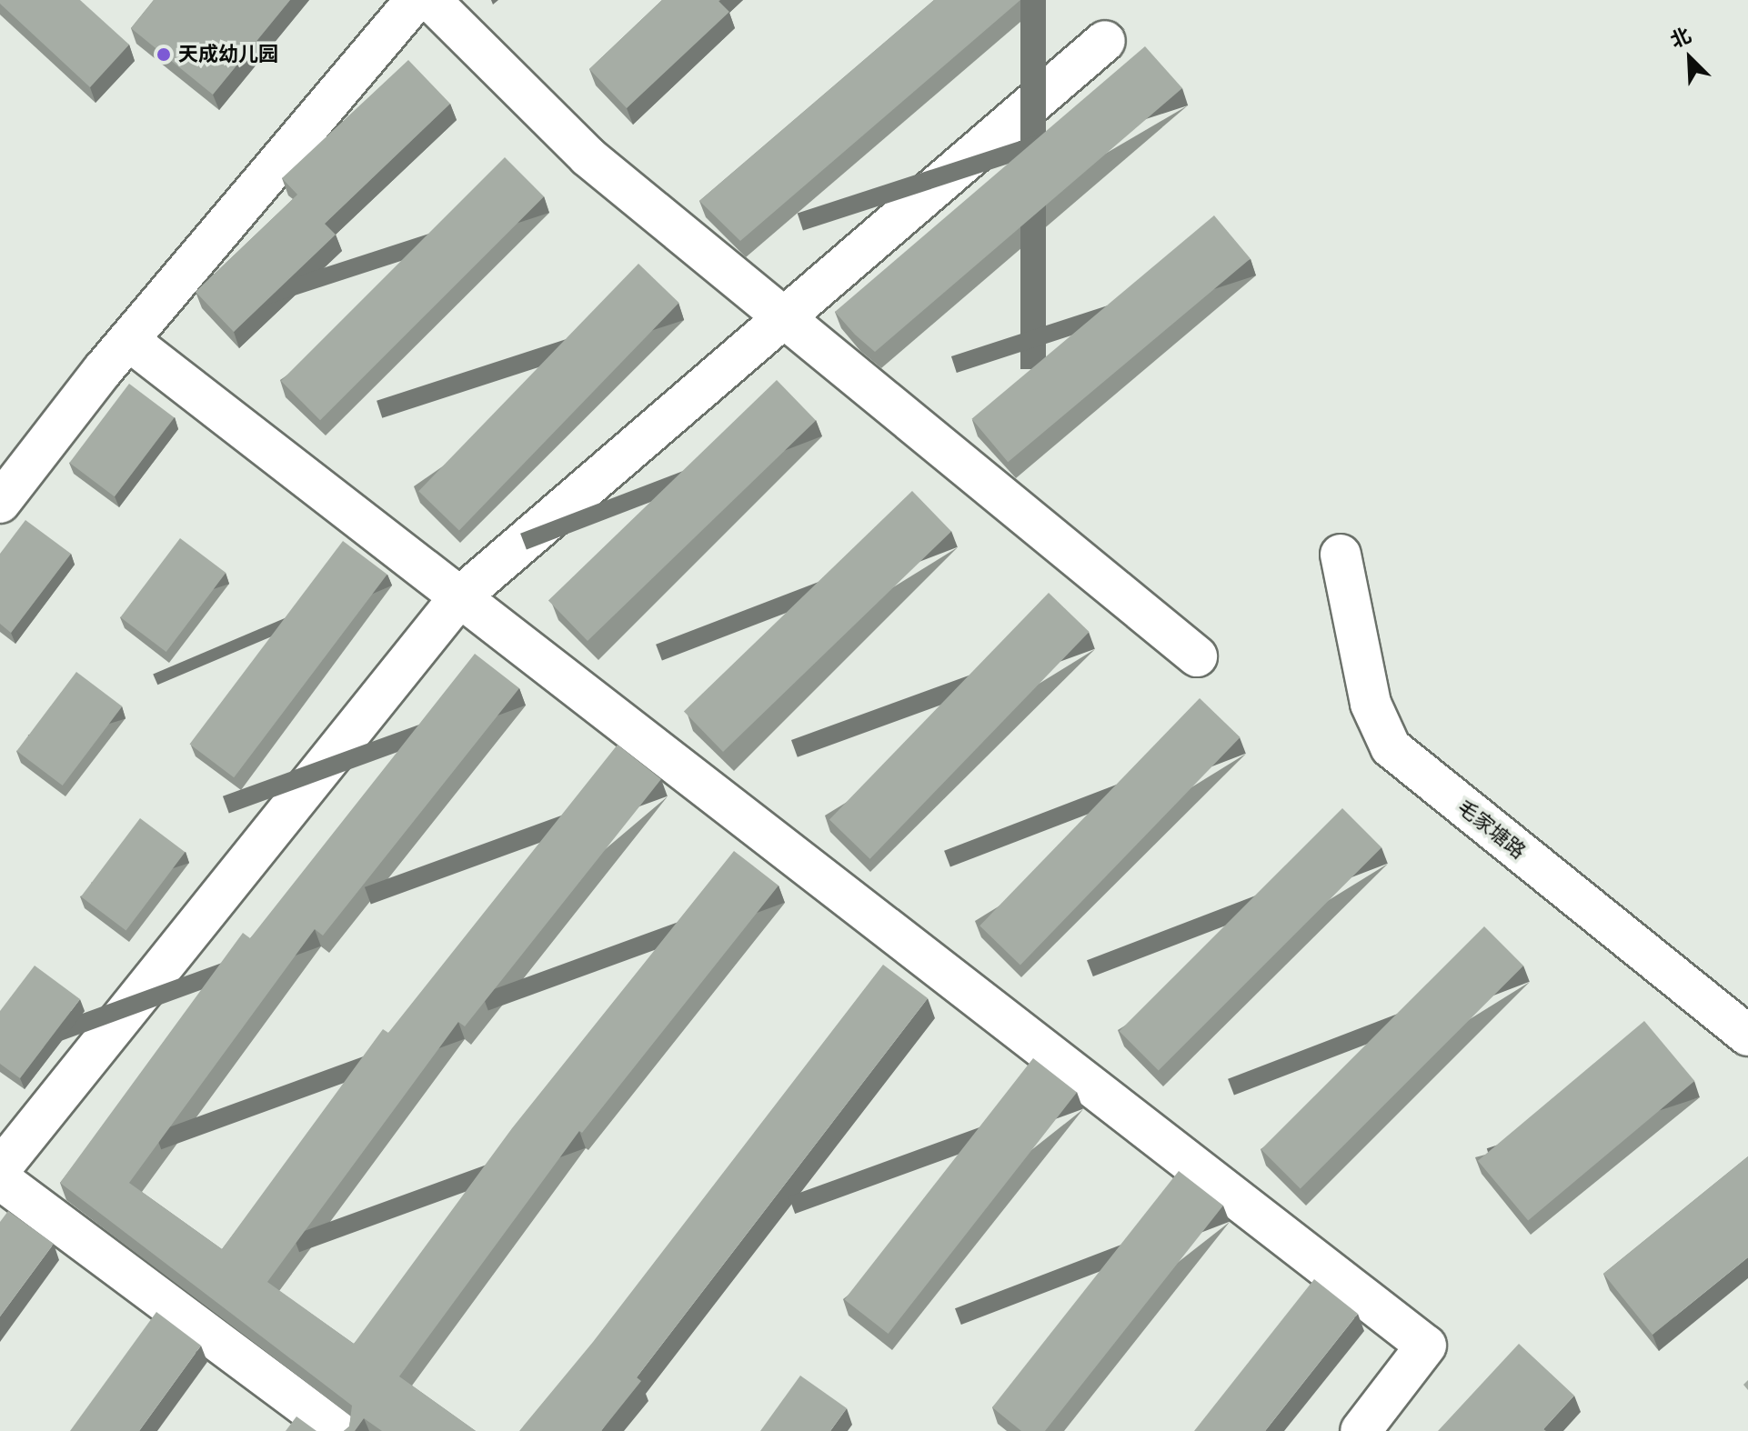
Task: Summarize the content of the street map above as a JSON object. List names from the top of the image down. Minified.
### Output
{"streets":{"street":["毛家塘路"]},"places":["天成幼儿园"],"north":"top left"}
